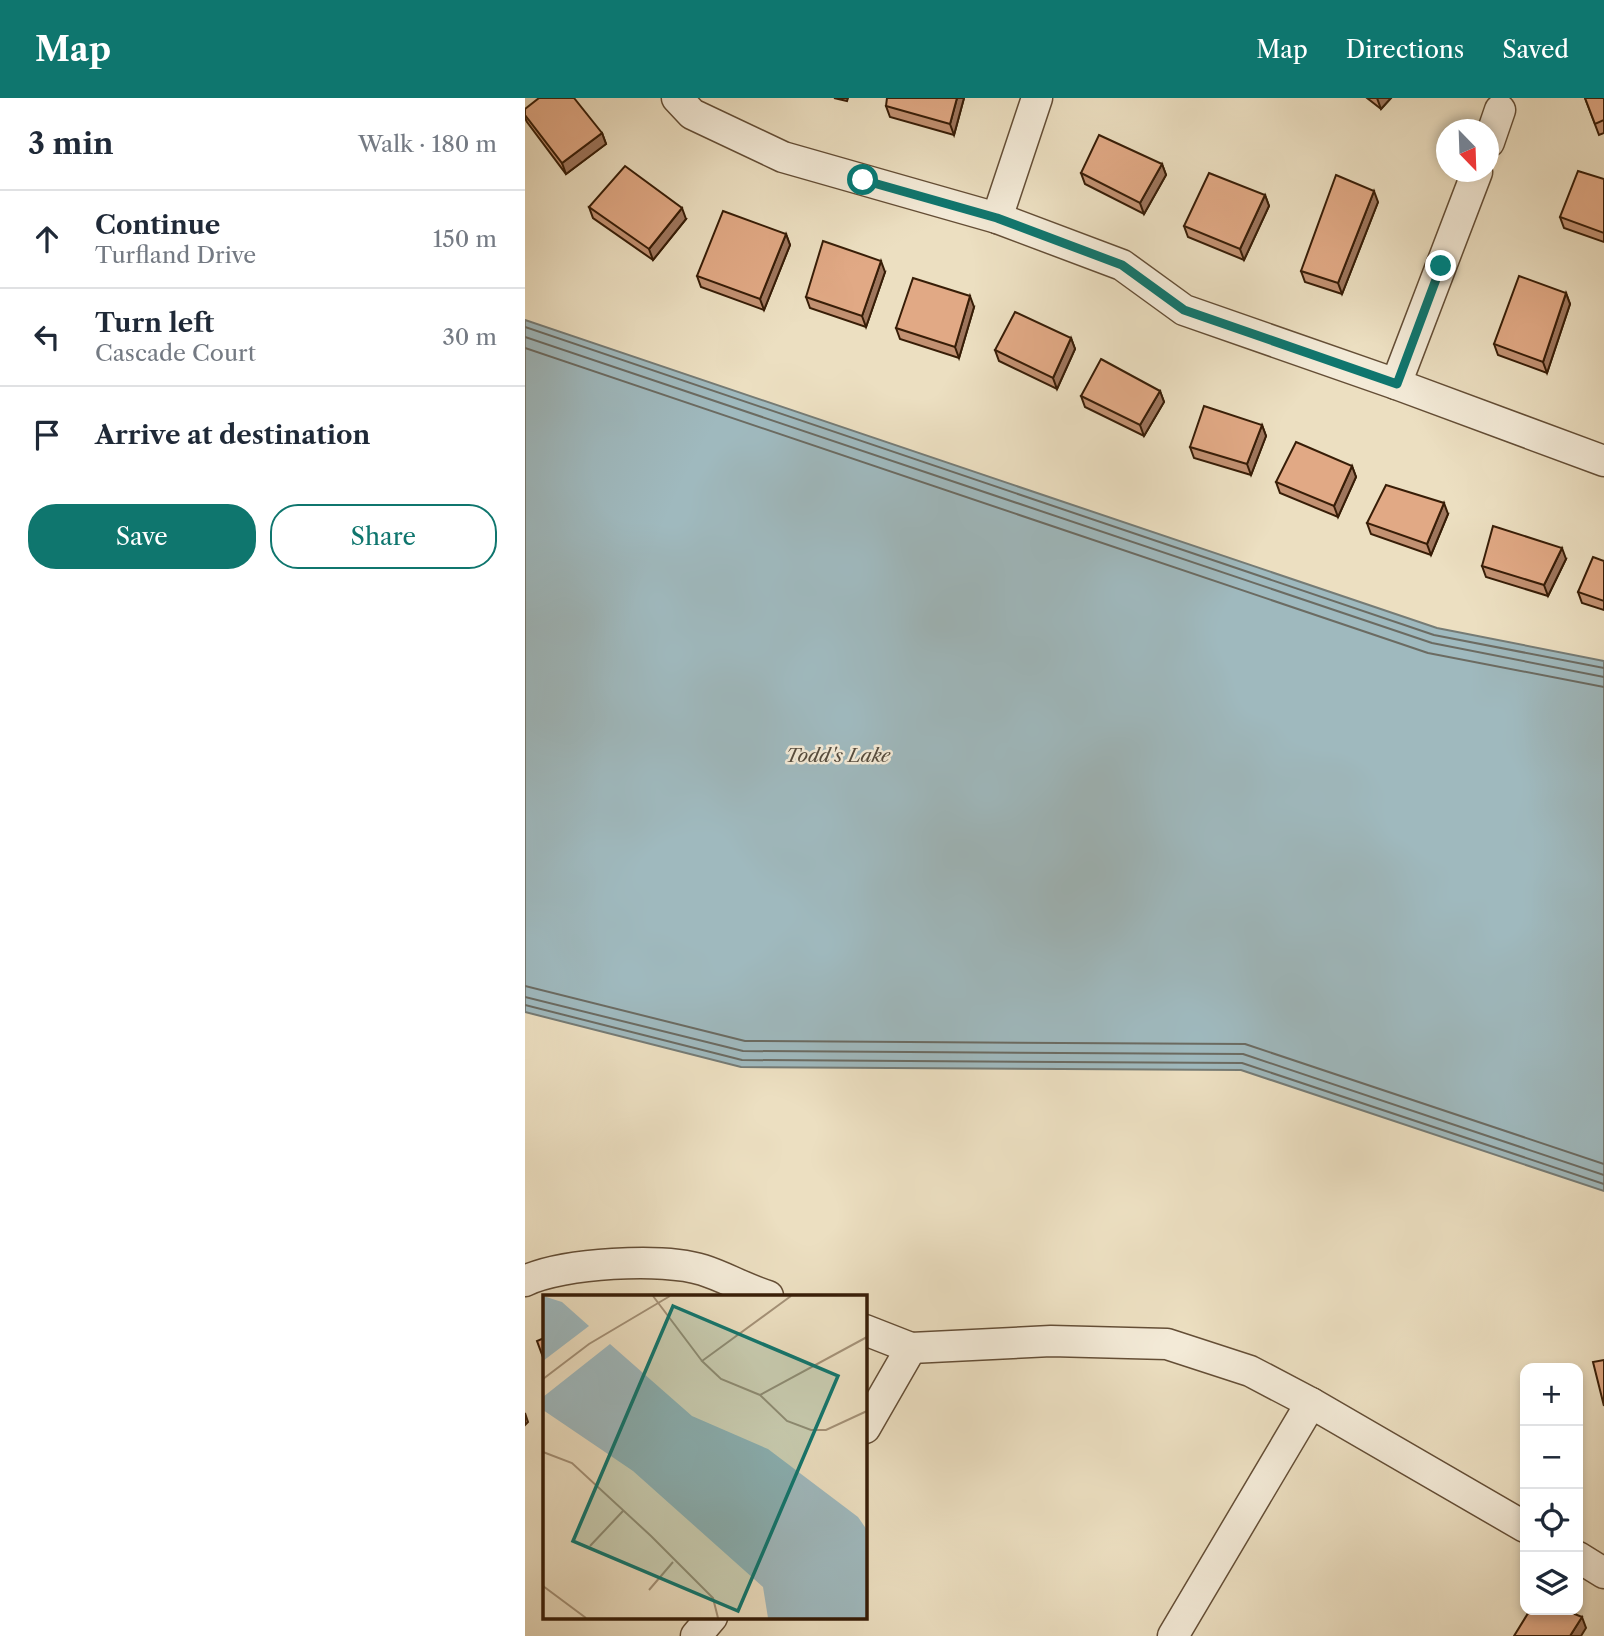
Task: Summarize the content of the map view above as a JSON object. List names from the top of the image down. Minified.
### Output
{"water":["Todd's Lake"],"north":"bottom right","page":{"header":"Map","nav":["Map","Directions","Saved"],"heading":["3 min","Walk · 180 m"],"list":[["Continue","Turfland Drive","150 m"],["Turn left","Cascade Court","30 m"],"Arrive at destination"],"buttons":["Save","Share"],"map_buttons":["+","−"]}}
